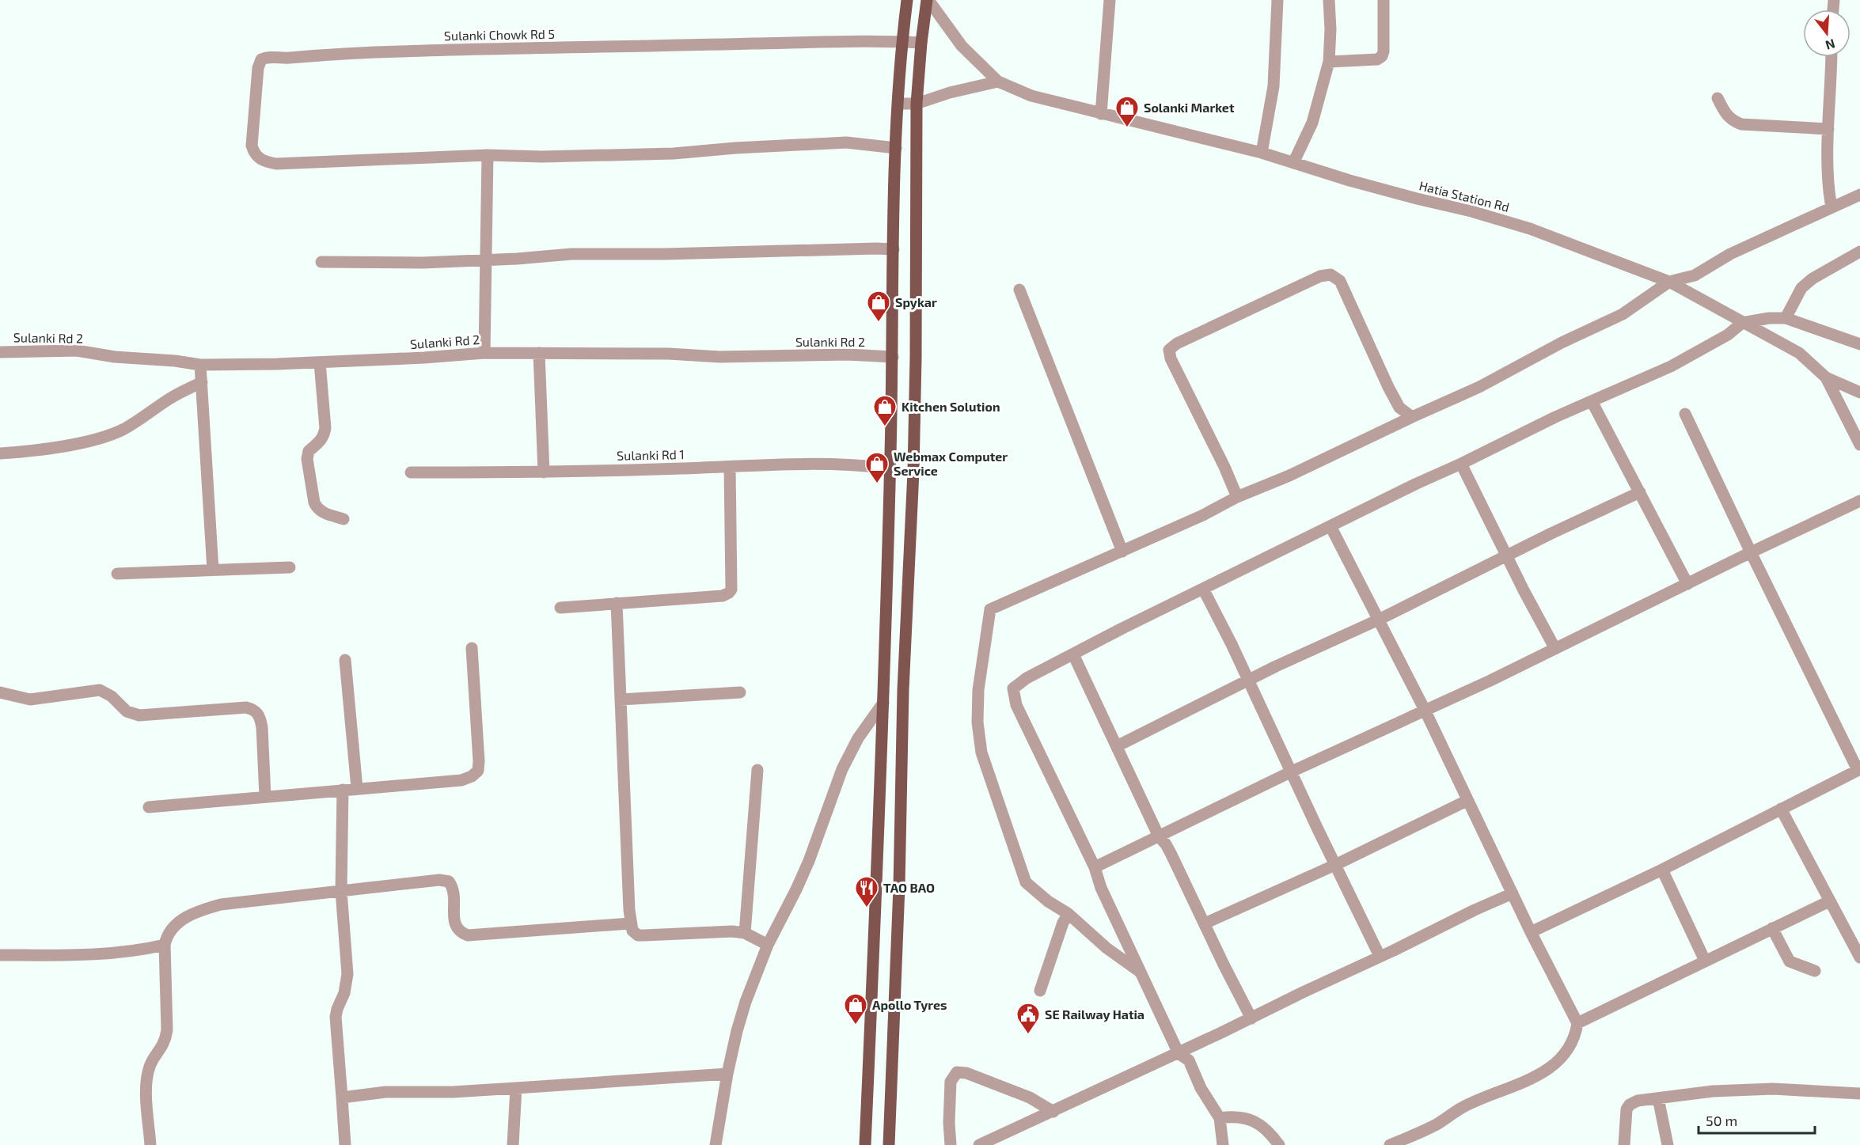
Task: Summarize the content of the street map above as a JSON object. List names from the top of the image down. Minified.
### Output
{"streets":{"street":["Sulanki Chowk Rd 5","Hatia Station Rd","Sulanki Rd 2","Sulanki Rd 1"]},"places":{"shop":["Solanki Market","Spykar","Kitchen Solution","Webmax Computer Service","Apollo Tyres"],"restaurant":["TAO BAO"],"public building":["SE Railway Hatia"]},"scale_bar":"50 m","north":"bottom"}
